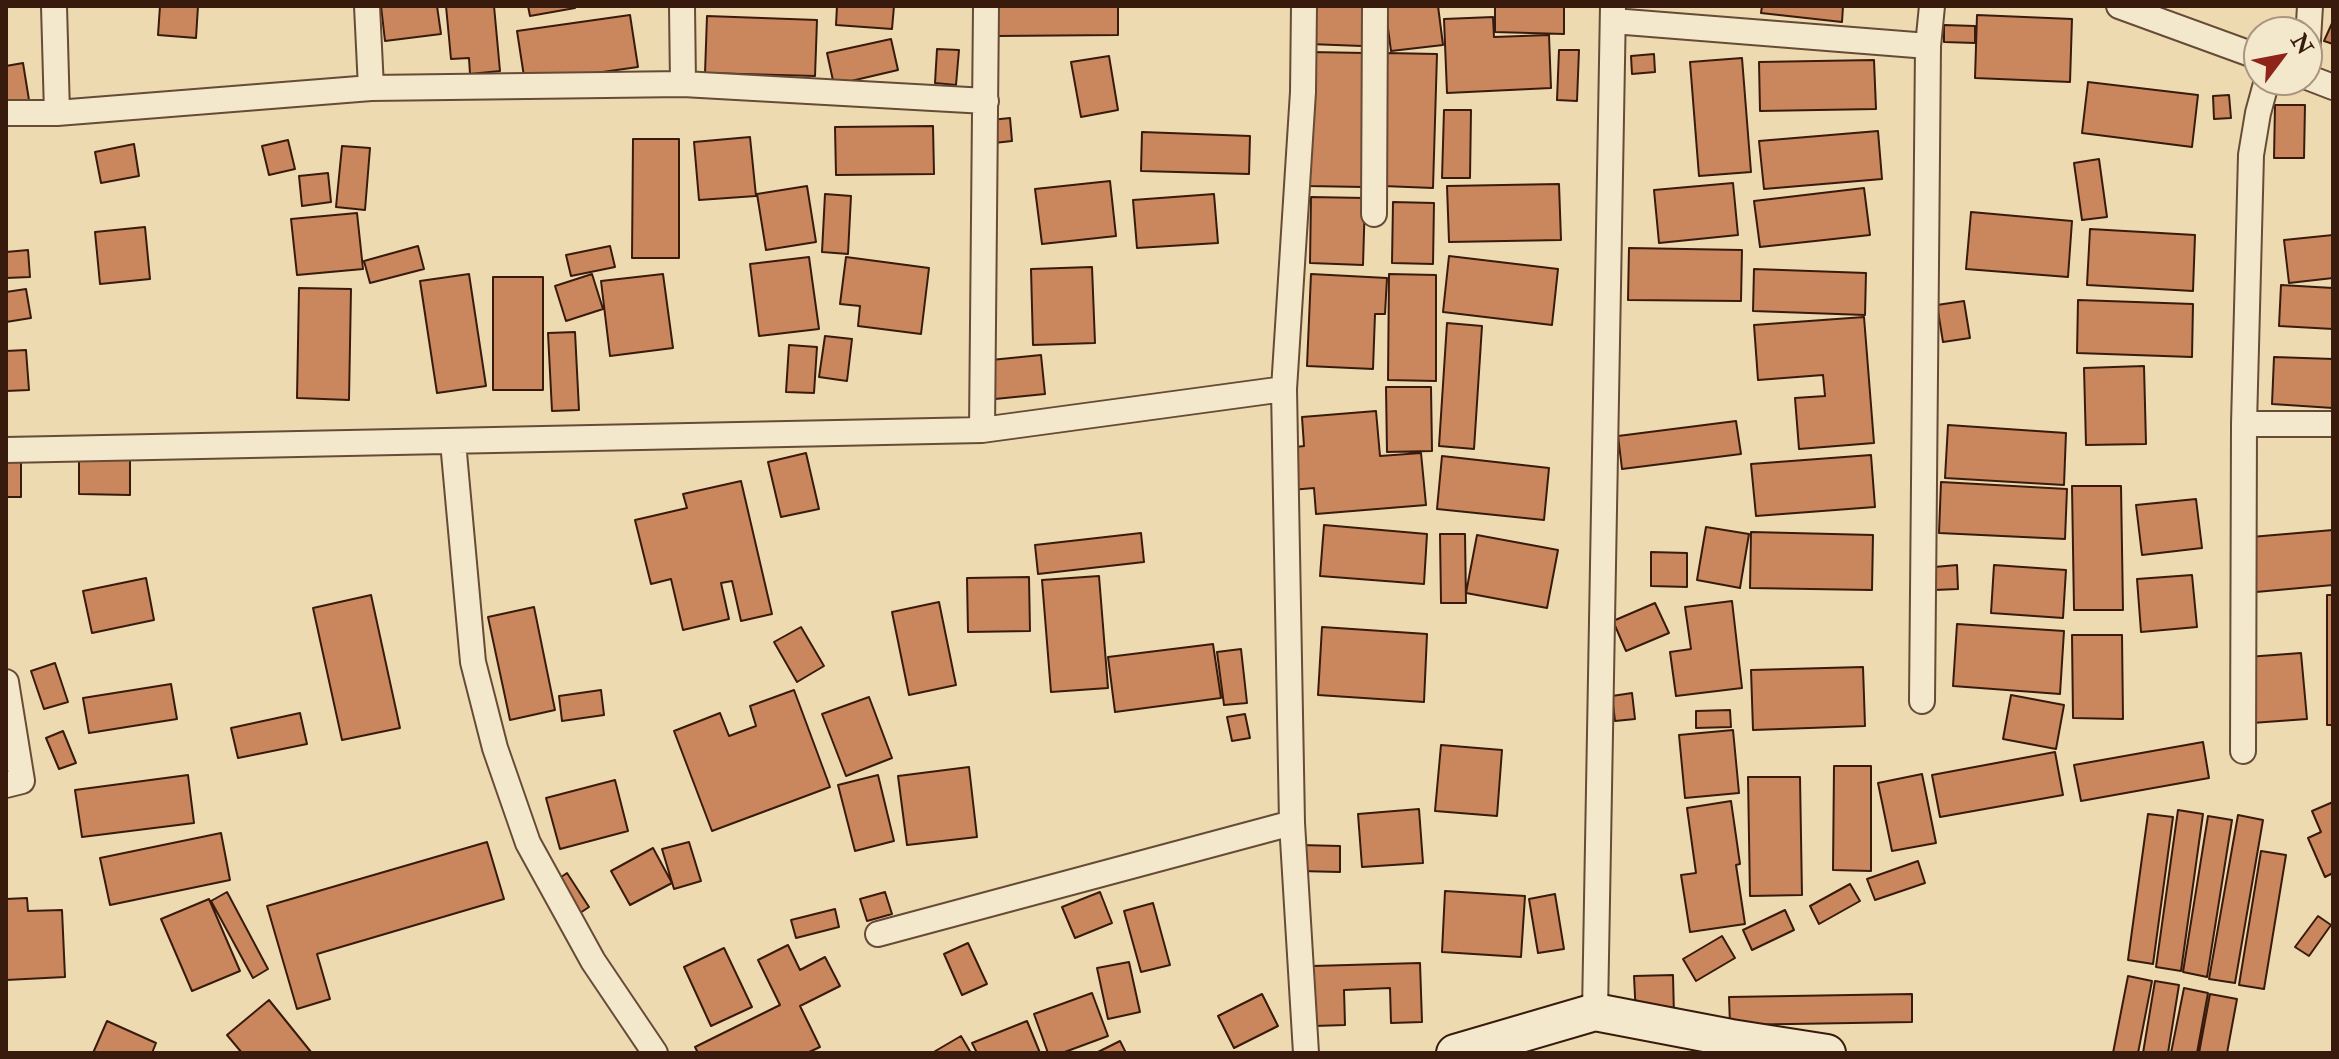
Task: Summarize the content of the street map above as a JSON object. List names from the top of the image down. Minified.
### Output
{"north":"top right"}
